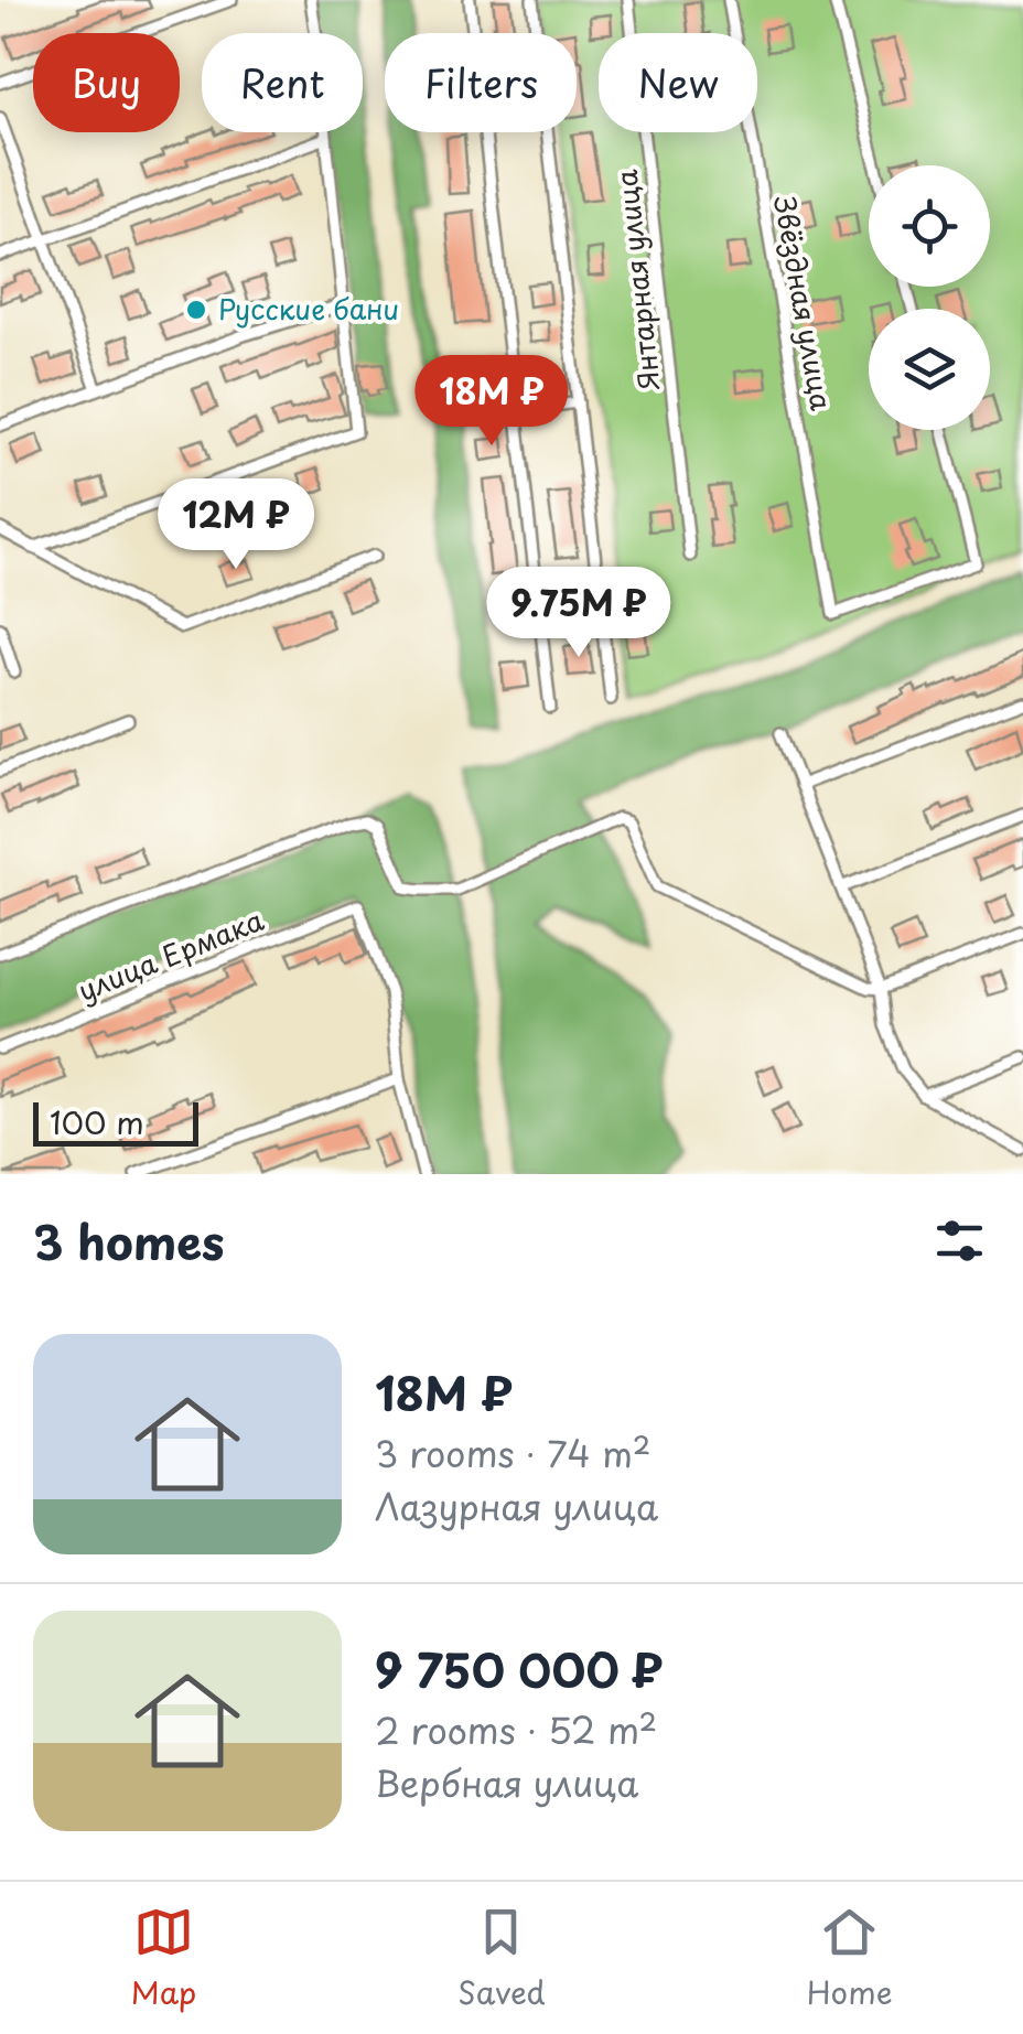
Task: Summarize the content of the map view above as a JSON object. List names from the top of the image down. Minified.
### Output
{"streets":{"street":["Янтарная улица","Звёздная улица","улица Ермака"]},"places":["Русские бани"],"scale_bar":"100 m","page":{"chip":["Buy","Rent","Filters","New"],"price":["18M ₽","12M ₽","9.75M ₽"],"scale":"100 m","heading":"3 homes","list":[{"name":"18M ₽","note":"3 rooms · 74 m² · Лазурная улица"},{"name":"9 750 000 ₽","note":"2 rooms · 52 m² · Вербная улица"}],"tabs":["Map","Saved","Home"]}}
